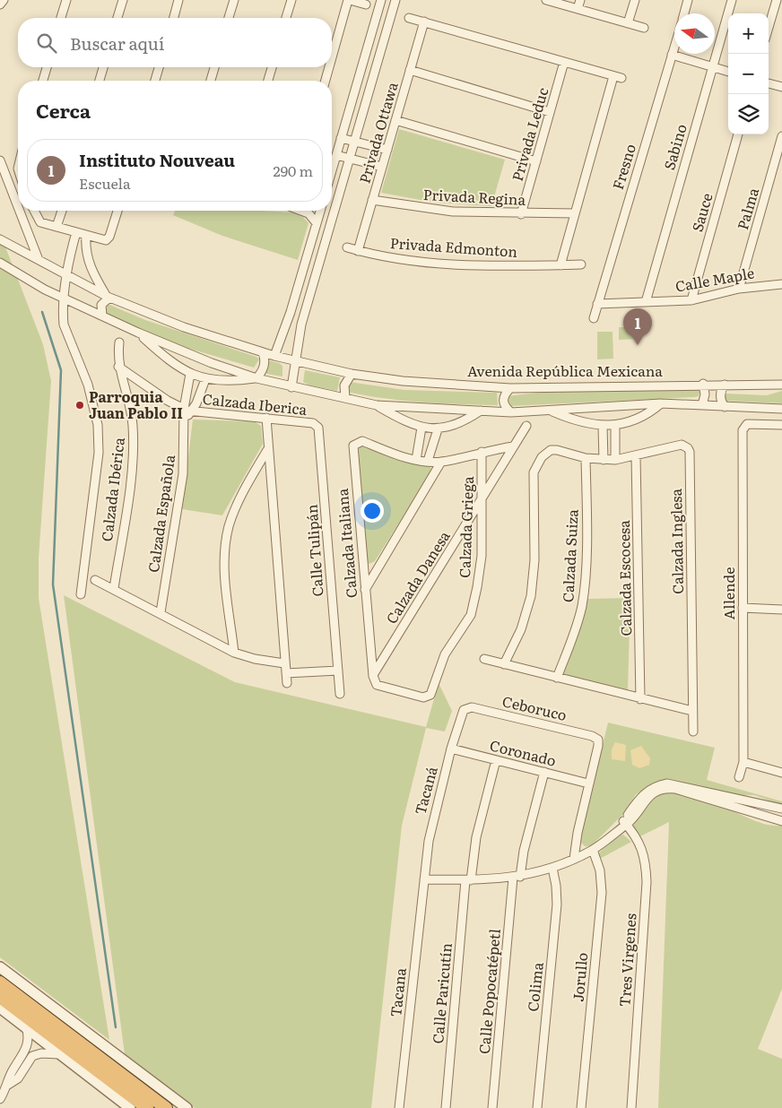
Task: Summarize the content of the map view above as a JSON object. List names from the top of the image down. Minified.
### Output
{"streets":{"street":["Privada Ottawa","Privada Leduc","Sabino","Fresno","Privada Regina","Palma","Sauce","Privada Edmonton","Calle Maple","Avenida República Mexicana","Calzada Iberica","Calzada Ibérica","Calzada Española","Calzada Griega","Calzada Inglesa","Calzada Italiana","Calle Tulipán","Calzada Suiza","Calzada Danesa","Calzada Escocesa","Allende","Ceboruco","Coronado","Tacaná","Tres Virgenes","Jorullo","Colima","Calle Popocatépetl","Tacana","Calle Paricutín"]},"crossings":[["Privada Ottawa","Privada Regina"],["Privada Ottawa","Privada Edmonton"],["Privada Leduc","Privada Regina"],["Sabino","Calle Maple"],["Fresno","Calle Maple"],["Palma","Calle Maple"],["Sauce","Calle Maple"],["Calzada Iberica","Calzada Ibérica"],["Calzada Iberica","Calzada Española"],["Calzada Iberica","Calle Tulipán"],["Calzada Griega","Calzada Italiana"],["Calzada Griega","Calzada Danesa"],["Calzada Inglesa","Calzada Suiza"],["Calzada Inglesa","Calzada Escocesa"],["Calzada Italiana","Calzada Danesa"],["Ceboruco","Coronado"],["Ceboruco","Tacaná"],["Coronado","Tacaná"],["Coronado","Calle Popocatépetl"],["Coronado","Calle Paricutín"],["Tacaná","Tacana"]],"places":["Parroquia Juan Pablo II"],"north":"left","page":{"map_buttons":["+","−"],"search":"Buscar aquí","heading":"Cerca","list":[{"mark":"1","name":"Instituto Nouveau","note":"Escuela","value":"290 m"}],"pins":"1"}}
